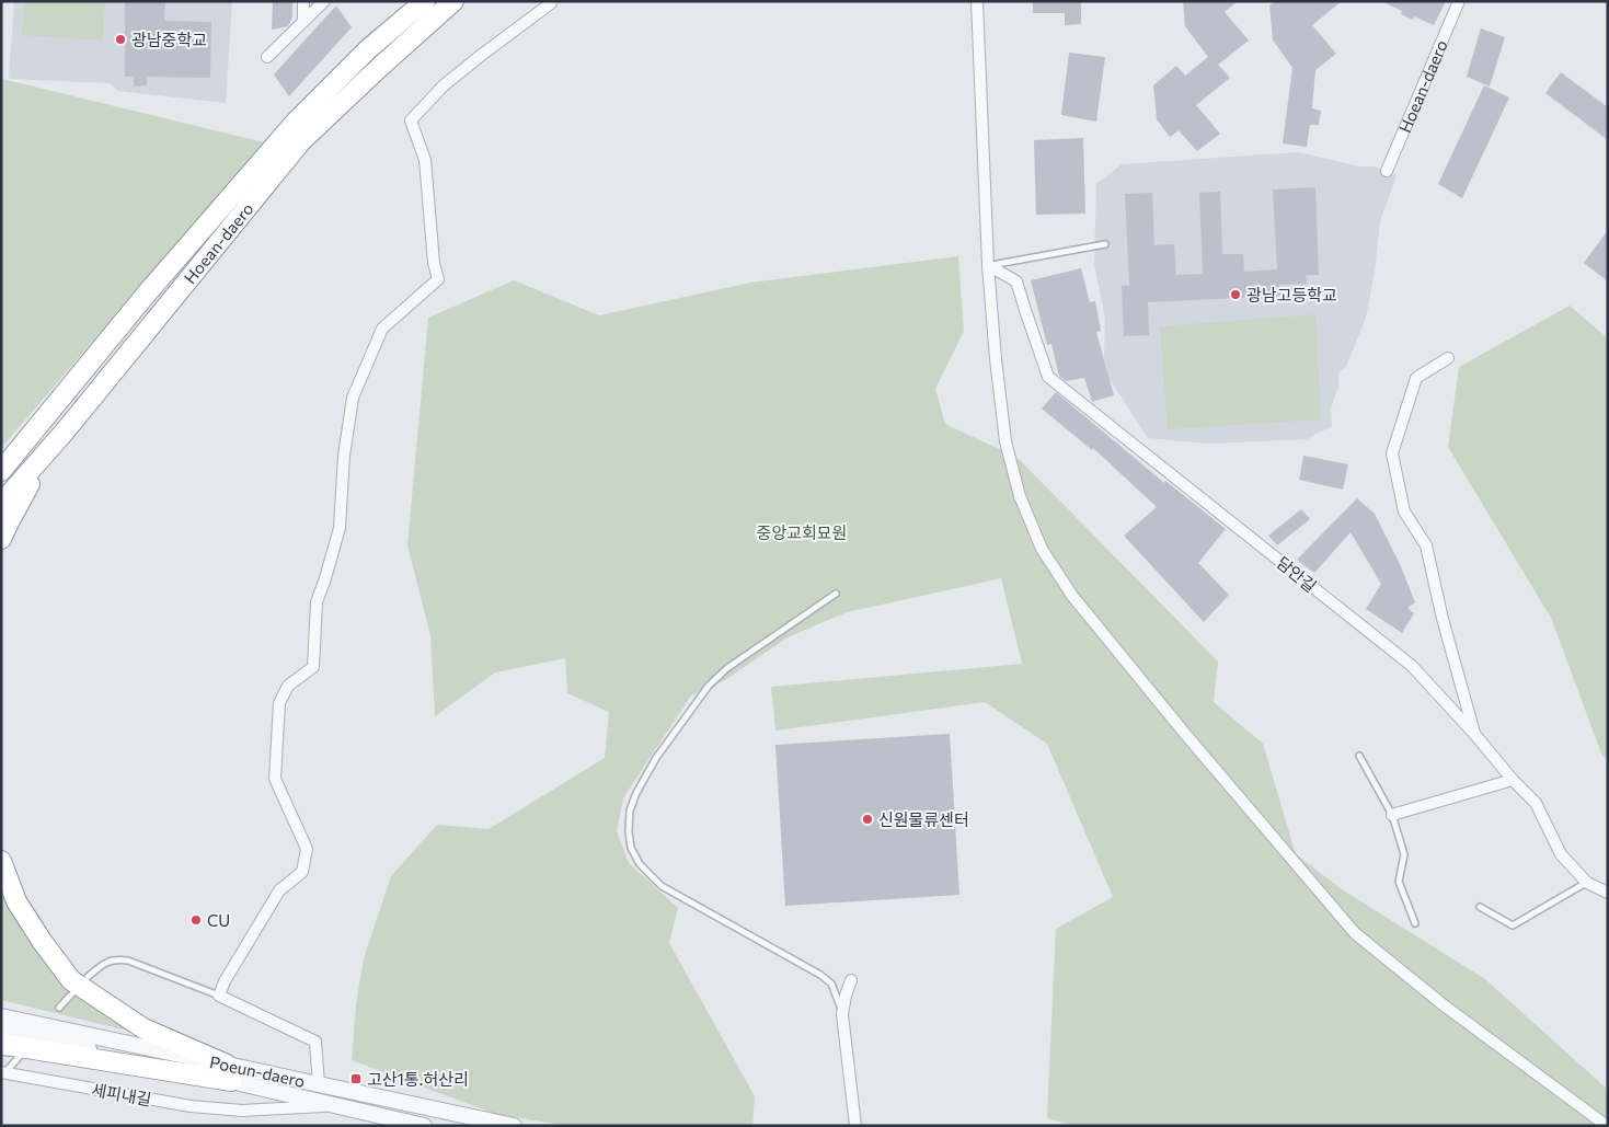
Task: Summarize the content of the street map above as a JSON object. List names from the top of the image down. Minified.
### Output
{"streets":{"highway":["Hoean-daero"],"street":["담안길","Poeun-daero","세피내길"]},"crossings":[["Poeun-daero","세피내길"]],"parks":["중앙교회묘원"],"places":{"other":["광남중학교","광남고등학교","신원물류센터","CU"],"transit":["고산1통.허산리"]}}
